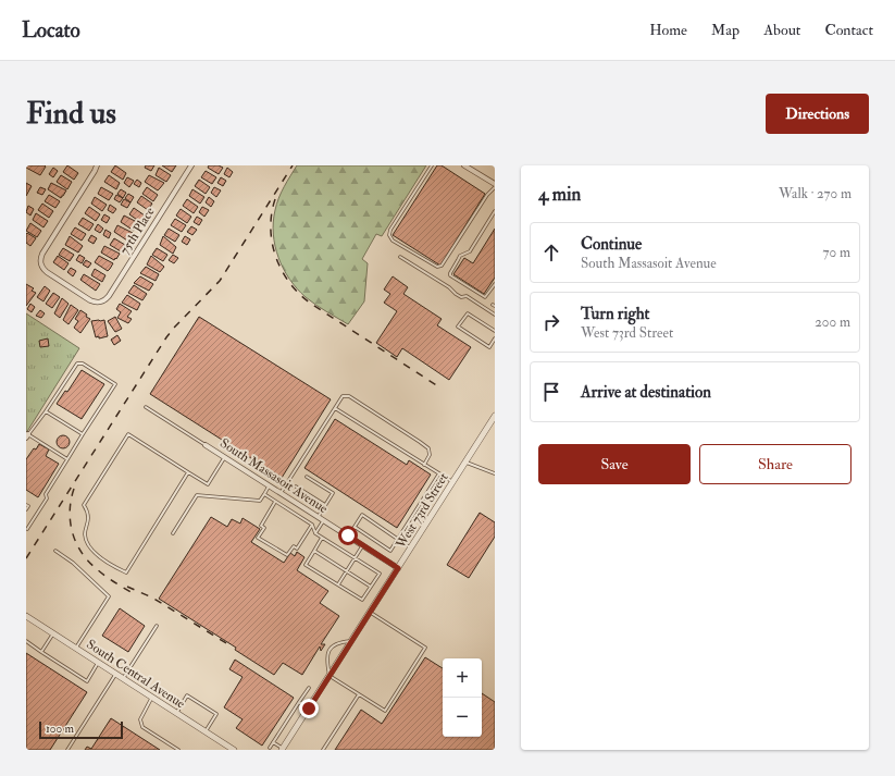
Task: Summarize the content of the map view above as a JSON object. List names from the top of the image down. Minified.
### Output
{"streets":{"street":["75th Place","South Massasoit Avenue","West 73rd Street","South Central Avenue"]},"crossings":[["South Massasoit Avenue","West 73rd Street"]],"scale_bar":"100 m","page":{"header":"Locato","nav":["Home","Map","About","Contact"],"buttons":["Directions",["Save","Share"]],"title":"Find us","heading":["4 min","Walk · 270 m"],"list":[["Continue","South Massasoit Avenue","70 m"],["Turn right","West 73rd Street","200 m"],"Arrive at destination"],"map_buttons":["+","−"],"scale":"100 m"}}
